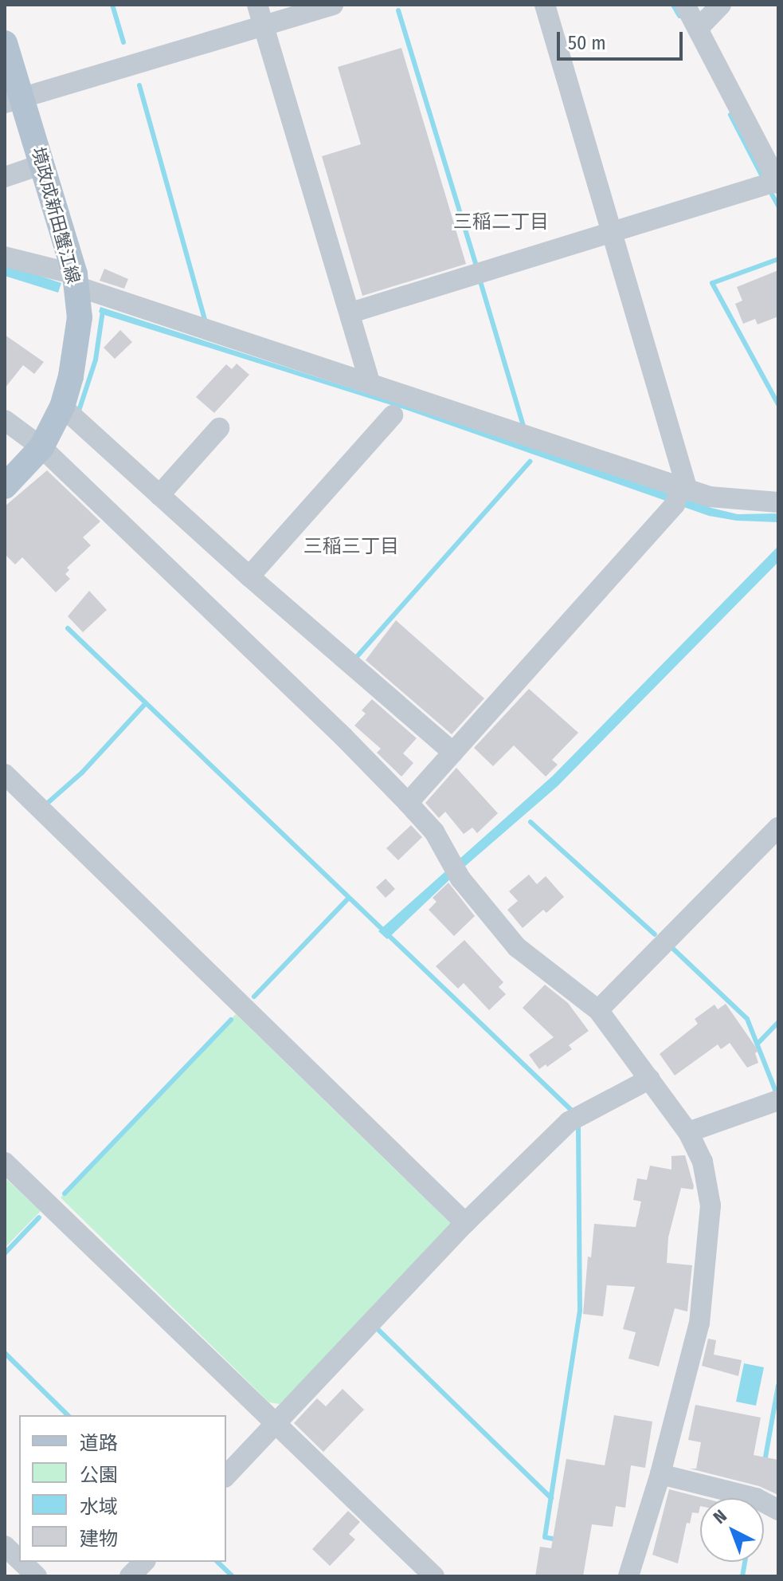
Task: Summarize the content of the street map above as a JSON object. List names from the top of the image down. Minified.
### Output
{"streets":{"main road":["境政成新田蟹江線"]},"districts":["三稲二丁目","三稲三丁目"],"legend":["道路","公園","水域","建物"],"scale_bar":"50 m","north":"top left"}
